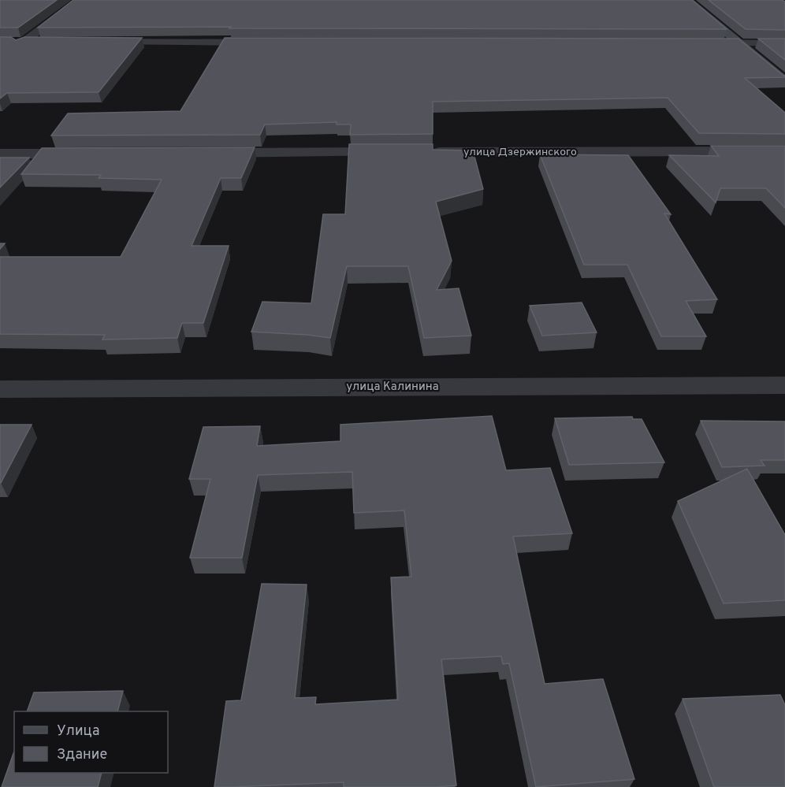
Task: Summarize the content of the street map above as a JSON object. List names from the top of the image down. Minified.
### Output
{"streets":{"street":["улица Дзержинского","улица Калинина"]},"legend":["Улица","Здание"]}
